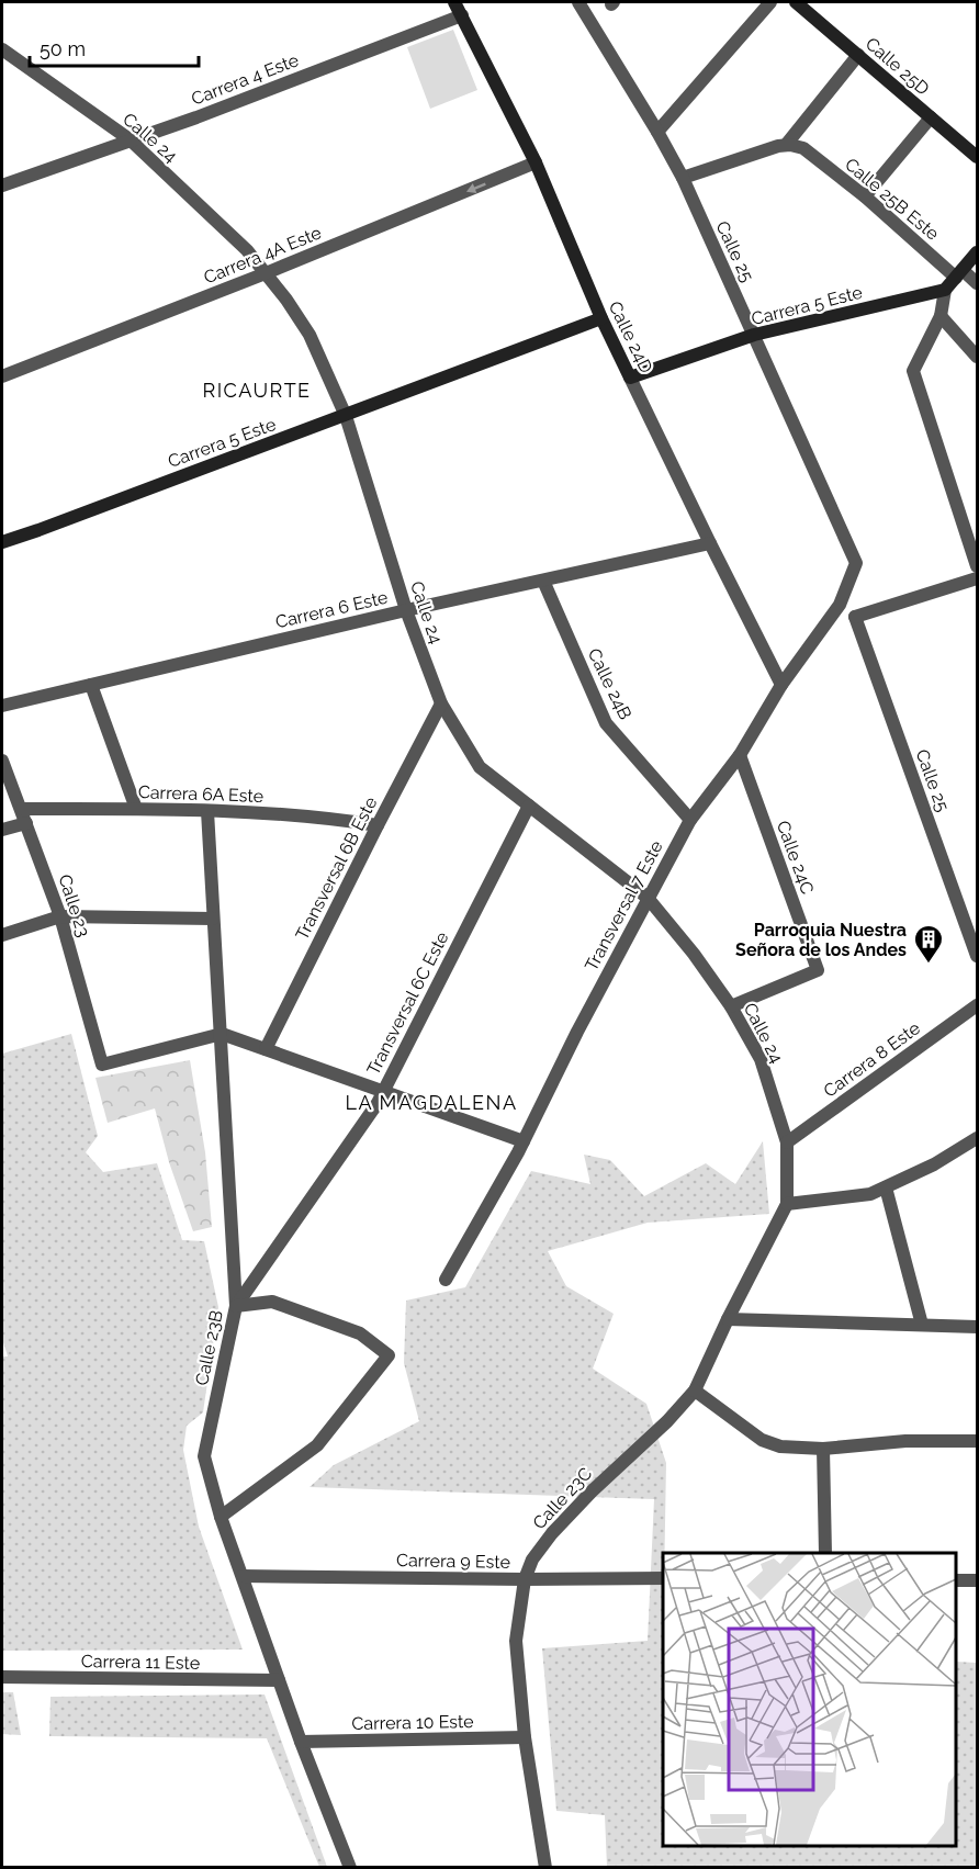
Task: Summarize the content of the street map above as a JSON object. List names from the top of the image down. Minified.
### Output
{"streets":{"street":["Calle 25D","Carrera 4 Este","Calle 24","Calle 25B Este","Calle 25","Carrera 4A Este","Carrera 5 Este","Calle 24D","Carrera 6 Este","Calle 24B","Carrera 6A Este","Calle 24C","Transversal 6B Este","Calle 23","Transversal 7 Este","Transversal 6C Este","Carrera 8 Este","Calle 23B","Calle 23C","Carrera 9 Este","Carrera 11 Este","Carrera 10 Este"]},"crossings":[["Carrera 4 Este","Calle 24"],["Carrera 4 Este","Calle 24D"],["Calle 24","Carrera 4A Este"],["Calle 24","Carrera 5 Este"],["Calle 24","Carrera 6 Este"],["Calle 24","Calle 24C"],["Calle 24","Transversal 6B Este"],["Calle 24","Transversal 7 Este"],["Calle 24","Transversal 6C Este"],["Calle 24","Carrera 8 Este"],["Calle 24","Calle 23C"],["Calle 25","Carrera 5 Este"],["Calle 25","Transversal 7 Este"],["Carrera 4A Este","Calle 24D"],["Carrera 5 Este","Calle 24D"],["Calle 24D","Carrera 6 Este"],["Calle 24D","Transversal 7 Este"],["Carrera 6 Este","Calle 24B"],["Calle 24B","Transversal 7 Este"],["Carrera 6A Este","Transversal 6B Este"],["Carrera 6A Este","Calle 23"],["Carrera 6A Este","Calle 23B"],["Calle 24C","Transversal 7 Este"],["Calle 23","Calle 23B"],["Transversal 6C Este","Calle 23B"],["Calle 23B","Carrera 9 Este"],["Calle 23B","Carrera 11 Este"],["Calle 23B","Carrera 10 Este"],["Calle 23C","Carrera 9 Este"],["Calle 23C","Carrera 10 Este"]],"one_way":["Carrera 4A Este"],"districts":["RICAURTE","LA MAGDALENA"],"places":{"building":["Parroquia Nuestra Señora de los Andes"]},"scale_bar":"50 m"}
